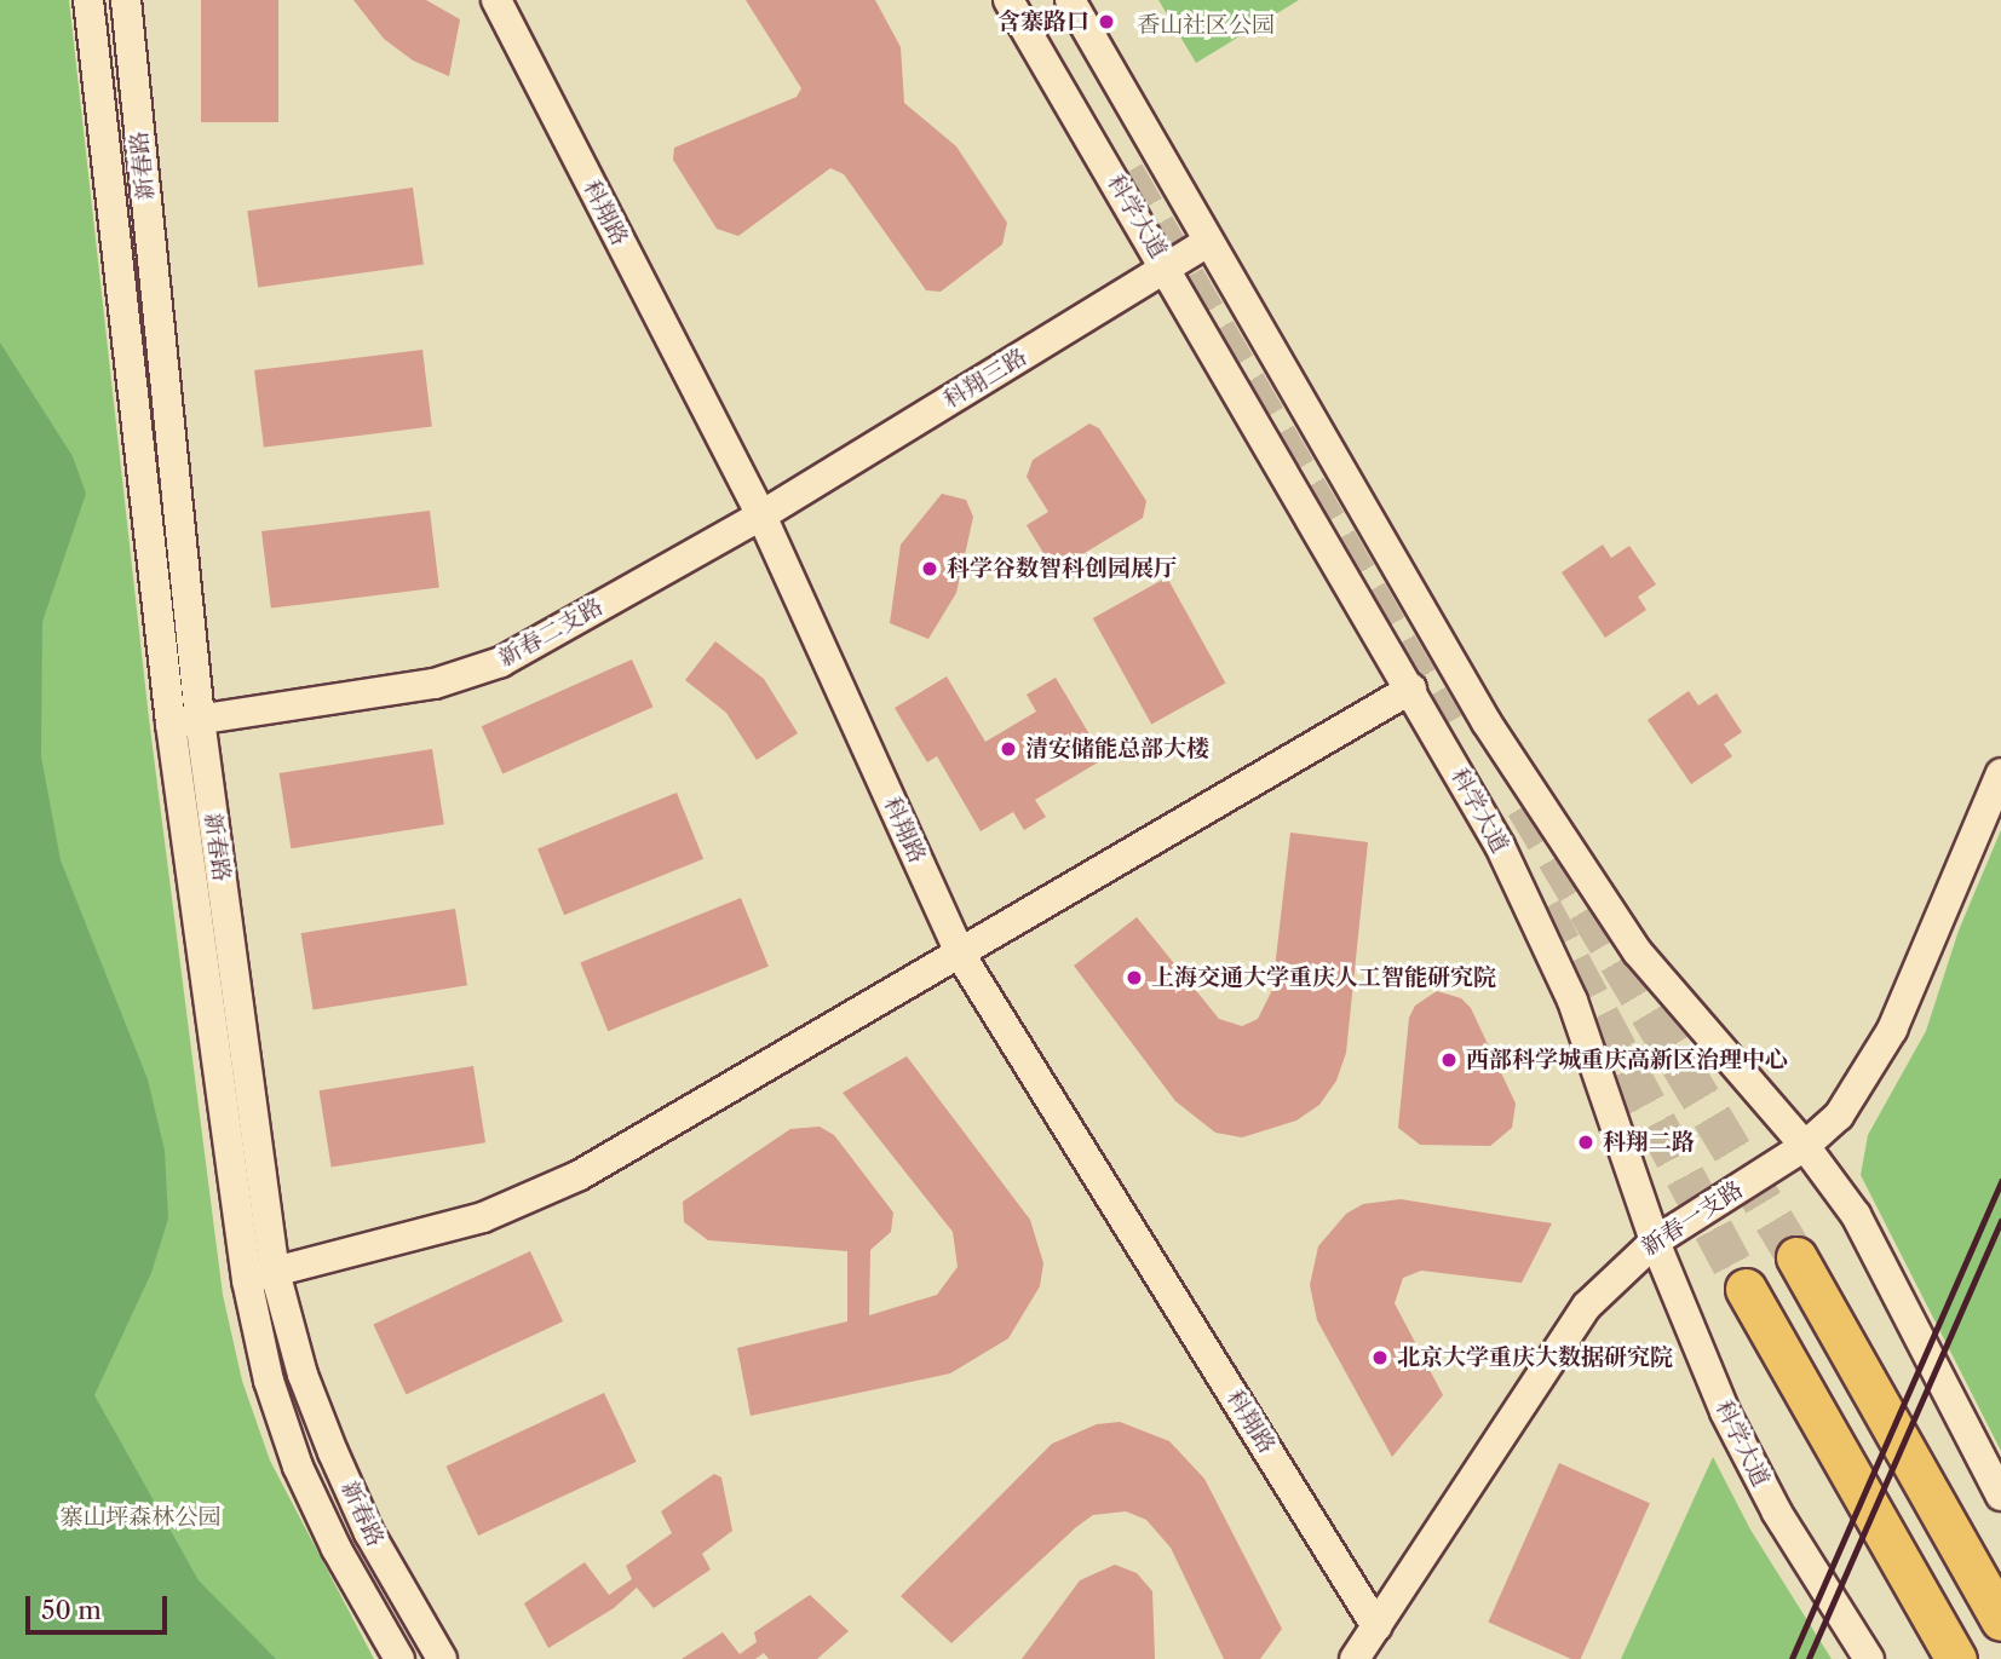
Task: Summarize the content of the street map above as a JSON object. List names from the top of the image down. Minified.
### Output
{"streets":{"main road":["新春路","科翔路","科学大道","科翔三路","新春二支路","新春一支路"]},"crossings":[["新春路","新春二支路"],["科翔路","科翔三路"],["科翔路","新春二支路"],["科翔路","新春一支路"],["科学大道","科翔三路"],["科学大道","新春一支路"],["科翔三路","新春二支路"]],"parks":["香山社区公园","寨山坪森林公园"],"places":["含寨路口","科学谷数智科创园展厅","清安储能总部大楼","上海交通大学重庆人工智能研究院","西部科学城重庆高新区治理中心","科翔二路","北京大学重庆大数据研究院"],"scale_bar":"50 m"}
